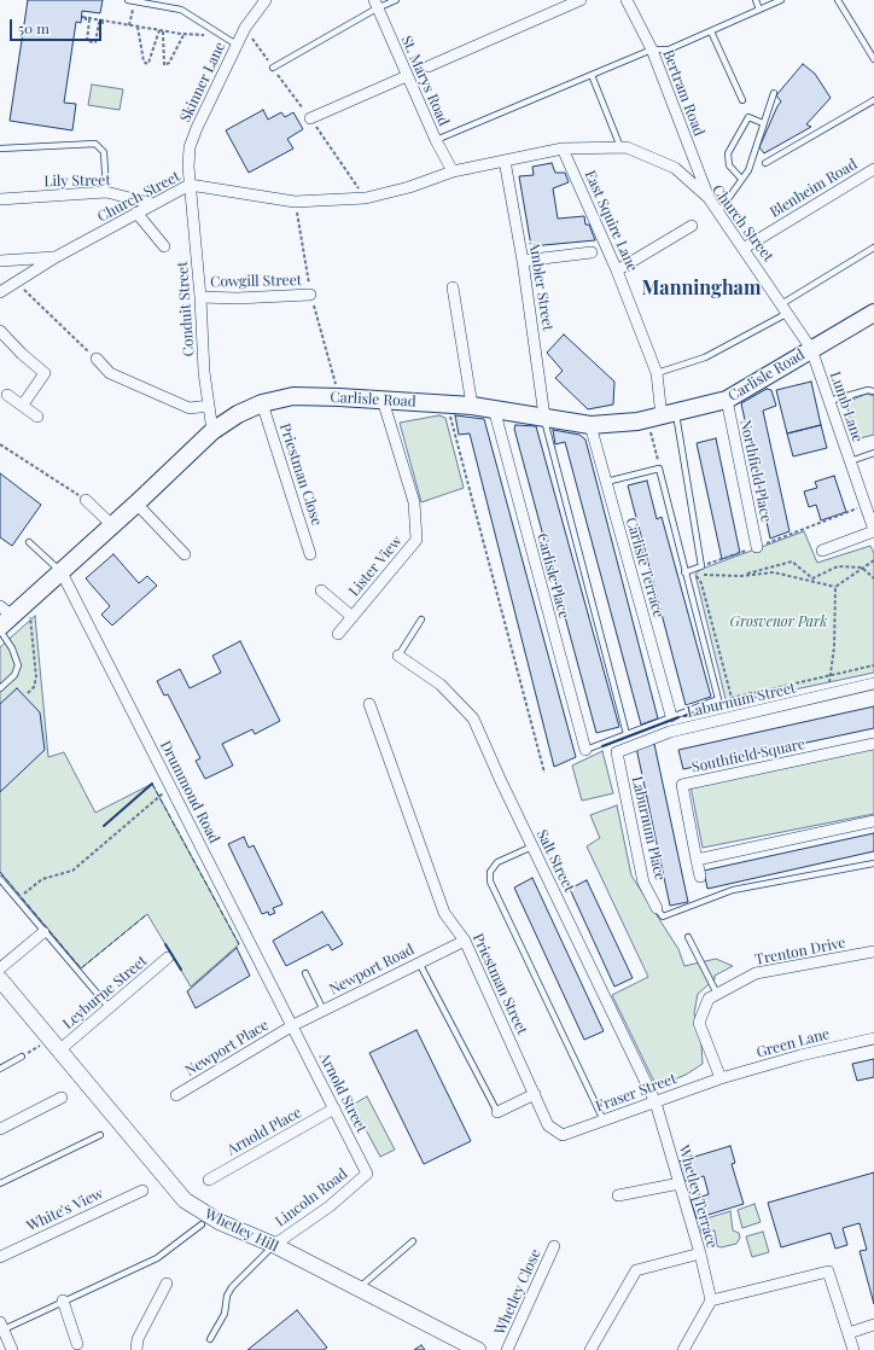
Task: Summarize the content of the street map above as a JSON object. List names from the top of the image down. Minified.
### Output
{"streets":{"main road":["Carlisle Road","Whetley Hill"],"street":["St. Marys Road","Skinner Lane","Bertram Road","Lily Street","Blenheim Road","Church Street","East Squire Lane","Cowgill Street","Ambler Street","Conduit Street","Lumb Lane","Northfield Place","Priestman Close","Lister View","Carlisle Terrace","Carlisle Place","Laburnum Street","Southfield Square","Drummond Road","Laburnum Place","Salt Street","Trenton Drive","Newport Road","Priestman Street","Leyburne Street","Green Lane","Newport Place","Arnold Street","Fraser Street","Arnold Place","Whetley Terrace","Lincoln Road","White's View","Whetley Close"]},"crossings":[["St. Marys Road","Church Street"],["Skinner Lane","Church Street"],["Skinner Lane","Conduit Street"],["Bertram Road","Church Street"],["Lily Street","Church Street"],["Blenheim Road","Church Street"],["Church Street","East Squire Lane"],["Church Street","Ambler Street"],["Church Street","Conduit Street"],["Church Street","Carlisle Road"],["Church Street","Lumb Lane"],["East Squire Lane","Carlisle Road"],["Cowgill Street","Conduit Street"],["Ambler Street","Carlisle Road"],["Conduit Street","Carlisle Road"],["Carlisle Road","Lumb Lane"],["Carlisle Road","Northfield Place"],["Carlisle Road","Priestman Close"],["Carlisle Road","Lister View"],["Carlisle Road","Carlisle Terrace"],["Carlisle Road","Carlisle Place"],["Carlisle Road","Drummond Road"],["Laburnum Street","Laburnum Place"],["Drummond Road","Newport Road"],["Drummond Road","Newport Place"],["Drummond Road","Arnold Street"],["Salt Street","Fraser Street"],["Salt Street","Whetley Terrace"],["Trenton Drive","Green Lane"],["Trenton Drive","Fraser Street"],["Newport Road","Priestman Street"],["Newport Road","Newport Place"],["Newport Road","Arnold Street"],["Priestman Street","Fraser Street"],["Leyburne Street","Whetley Hill"],["Green Lane","Fraser Street"],["Newport Place","Arnold Street"],["Arnold Street","Arnold Place"],["Arnold Street","Lincoln Road"],["Fraser Street","Whetley Terrace"],["Lincoln Road","Whetley Hill"]],"districts":["Manningham"],"parks":["Grosvenor Park"],"scale_bar":"50 m"}
